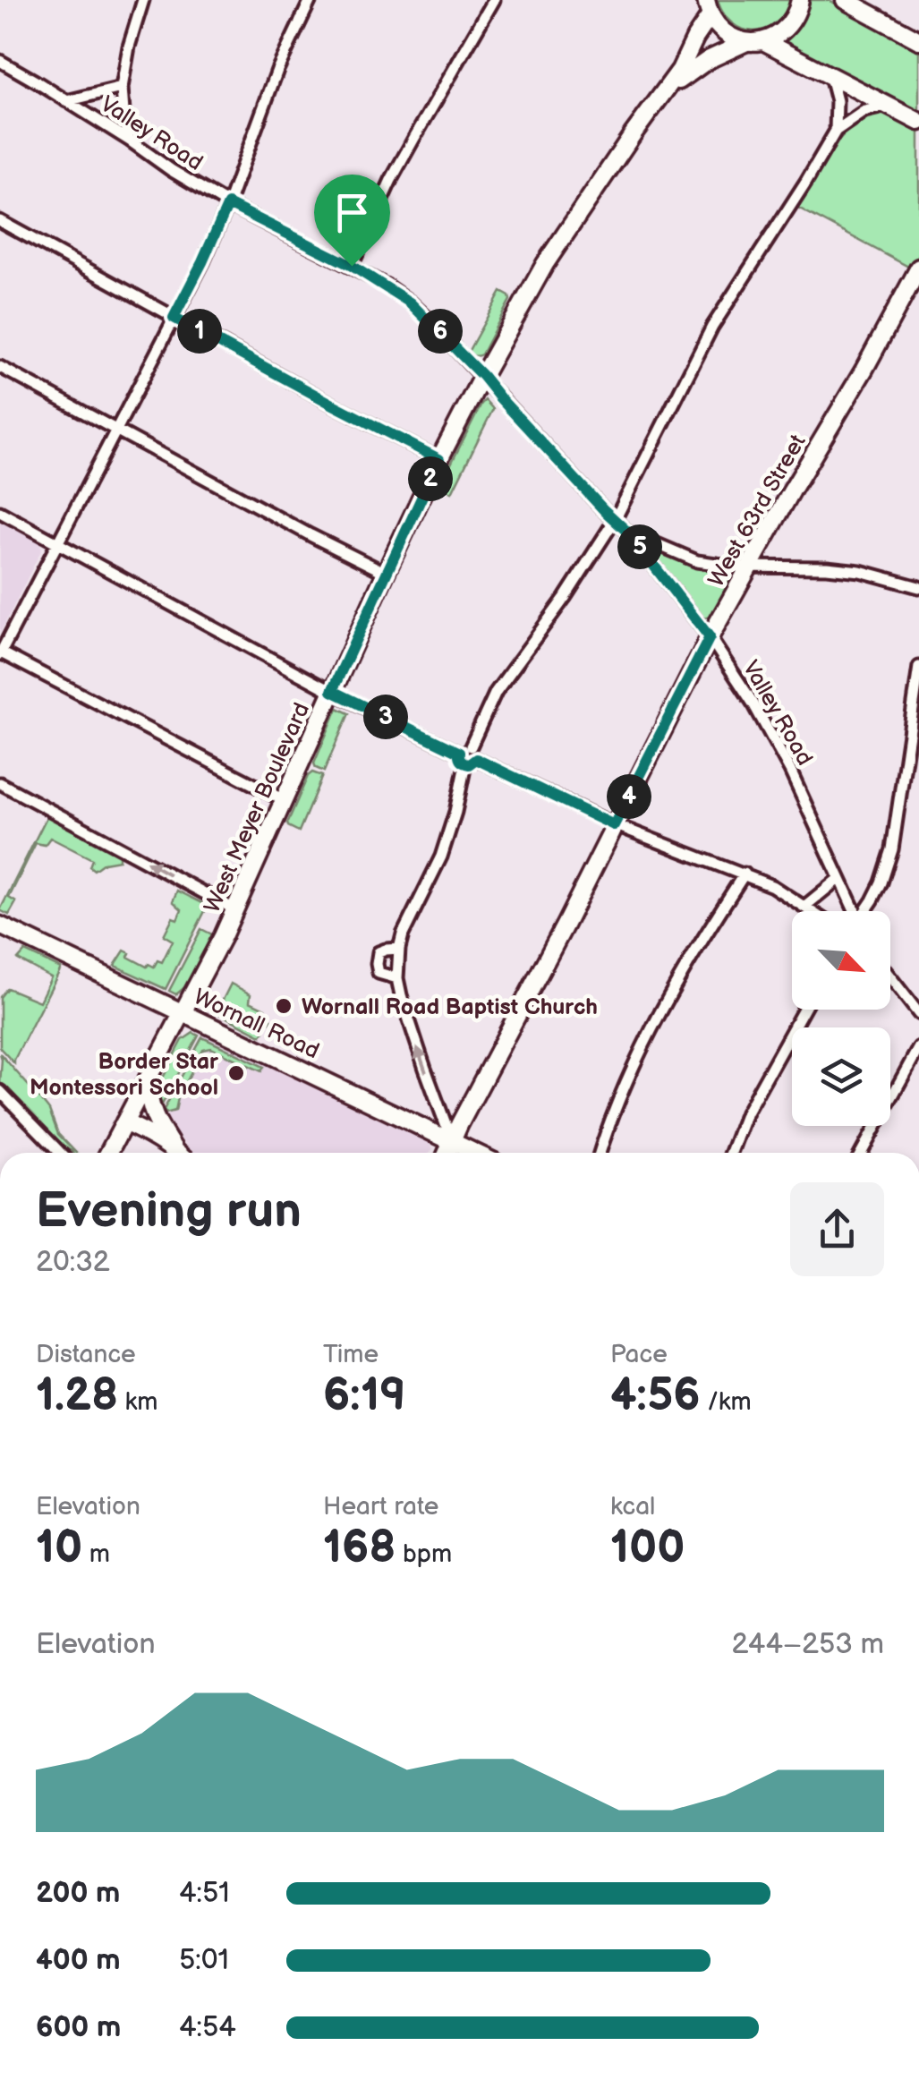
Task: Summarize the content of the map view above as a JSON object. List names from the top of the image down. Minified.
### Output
{"streets":{"main road":["West 63rd Street","West Meyer Boulevard","Wornall Road"],"street":["Valley Road"]},"crossings":[["Valley Road","West 63rd Street"],["Valley Road","West Meyer Boulevard"],["West 63rd Street","Wornall Road"],["West Meyer Boulevard","Wornall Road"]],"places":["Wornall Road Baptist Church","Border Star Montessori School"],"north":"bottom right","page":{"pins":["1","6","2","5","3","4"],"heading":["Evening run","20:32"],"stats":[["Distance","1.28 km"],["Time","6:19"],["Pace","4:56 /km"],["Elevation","10 m"],["Heart rate","168 bpm"],["kcal","100"]],"chart":["Elevation","244–253 m"],"list":[{"name":"200 m","note":"4:51"},{"name":"400 m","note":"5:01"},{"name":"600 m","note":"4:54"}]}}
